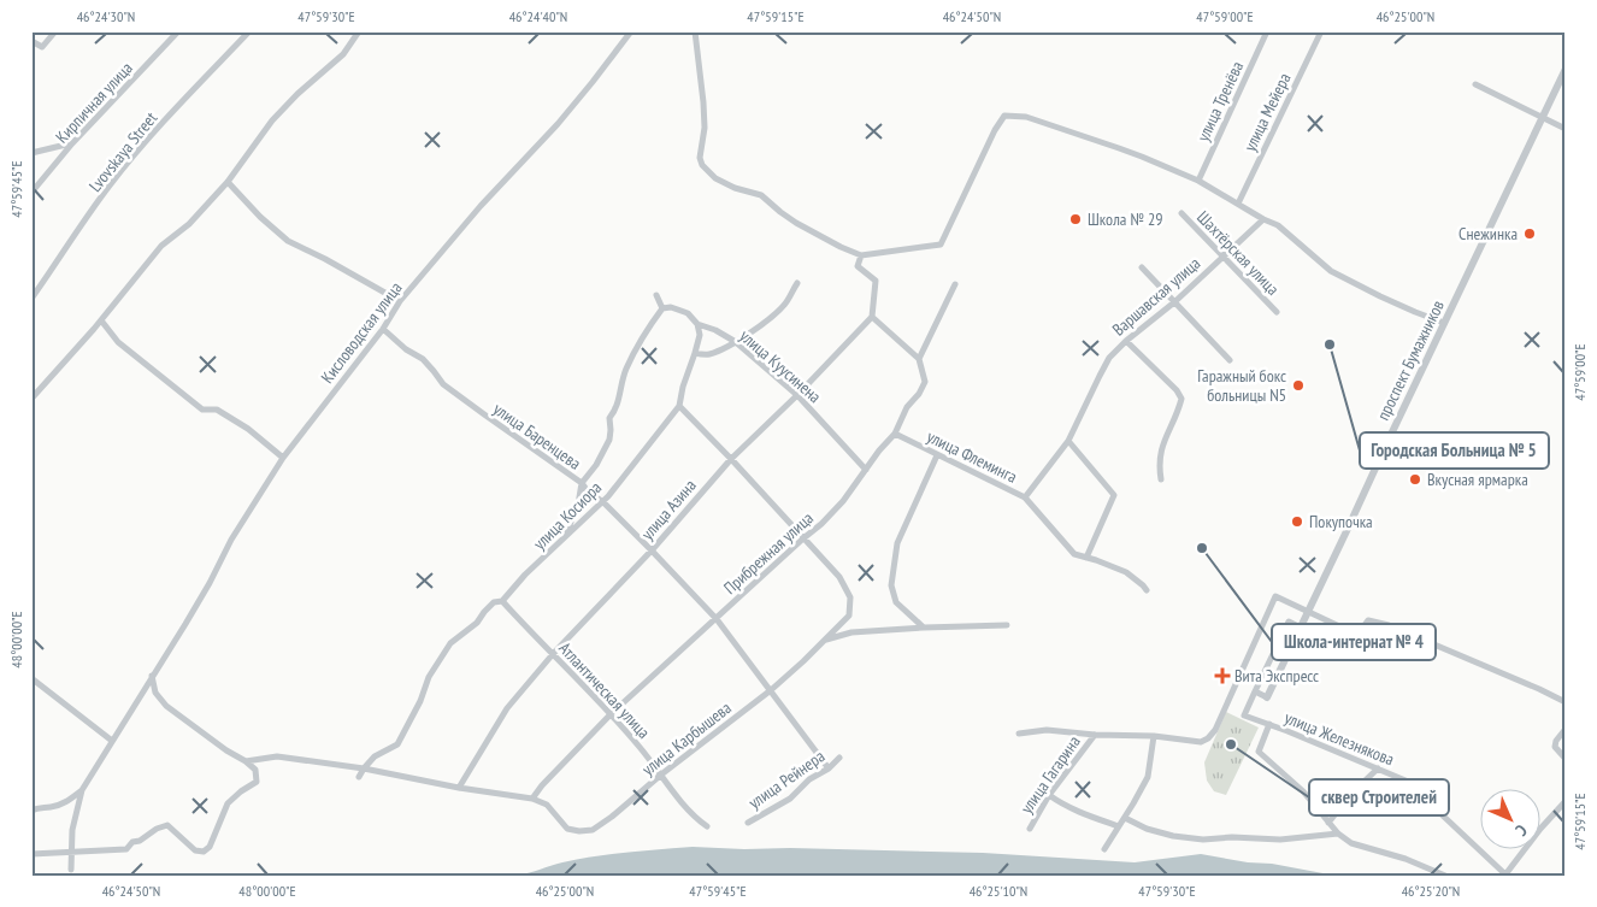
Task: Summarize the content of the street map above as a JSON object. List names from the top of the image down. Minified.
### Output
{"streets":{"street":["улица Тренёва","Кирпичная улица","улица Мейера","Lvovskaya Street","Шахтёрская улица","Варшавская улица","Кисловодская улица","проспект Бумажников","улица Куусинена","улица Баренцева","улица Флеминга","улица Азина","улица Косиора","Прибрежная улица","Атлантическая улица","улица Карбышева","улица Железнякова","улица Гагарина","улица Рейнера"]},"crossings":[["Шахтёрская улица","Варшавская улица"],["Варшавская улица","улица Флеминга"],["Кисловодская улица","улица Баренцева"],["улица Куусинена","улица Азина"],["улица Куусинена","улица Косиора"],["улица Куусинена","Прибрежная улица"],["улица Баренцева","улица Азина"],["улица Баренцева","улица Косиора"],["улица Баренцева","Прибрежная улица"],["улица Баренцева","улица Карбышева"],["улица Баренцева","улица Рейнера"],["улица Флеминга","Прибрежная улица"],["улица Азина","Атлантическая улица"],["улица Азина","улица Карбышева"],["улица Косиора","Атлантическая улица"],["улица Косиора","улица Карбышева"],["Прибрежная улица","Атлантическая улица"],["Прибрежная улица","улица Карбышева"],["Атлантическая улица","улица Карбышева"]],"places":{"other":["Школа № 29","Снежинка","Городская Больница № 5","Гаражный бокс больницы N5","Вкусная ярмарка","Покупочка","Школа-интернат № 4","сквер Строителей"],"health":["Вита Экспресс"]},"north":"bottom right","coordinates":["46°24'30\"N","47°59'30\"E","46°24'40\"N","47°59'15\"E","46°24'50\"N","47°59'00\"E","46°25'00\"N","47°59'45\"E","48°00'00\"E","46°25'10\"N","46°25'20\"N"]}
